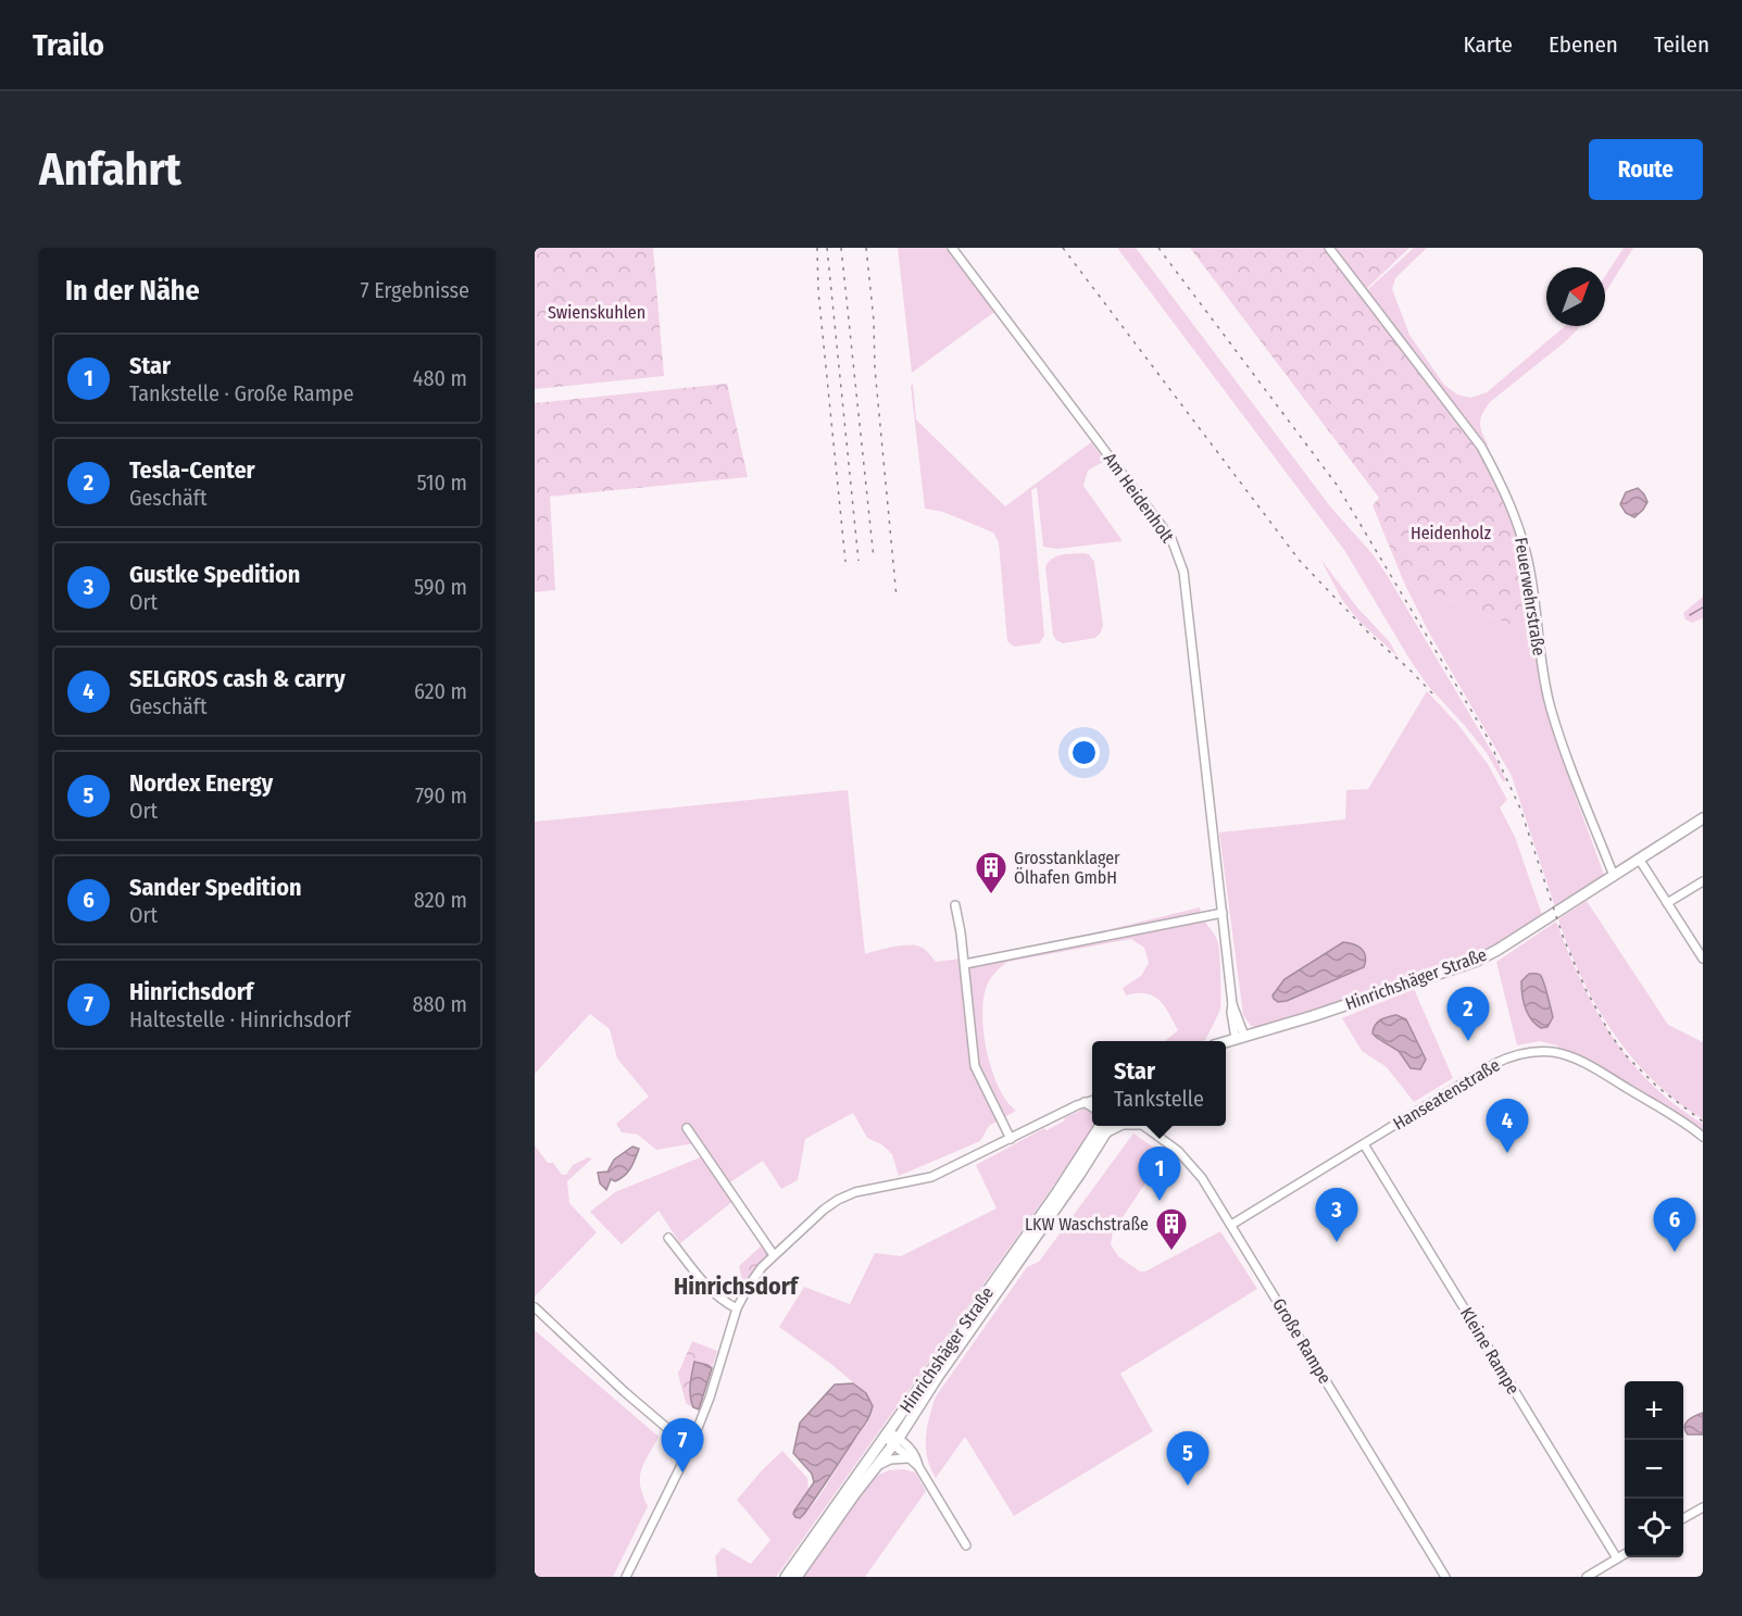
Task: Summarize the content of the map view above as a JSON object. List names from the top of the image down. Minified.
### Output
{"streets":{"main road":["Hinrichshäger Straße"],"street":["Am Heidenholt","Feuerwehrstraße","Hanseatenstraße","Große Rampe","Kleine Rampe"]},"crossings":[["Am Heidenholt","Hinrichshäger Straße"],["Feuerwehrstraße","Hinrichshäger Straße"],["Hanseatenstraße","Große Rampe"],["Hanseatenstraße","Kleine Rampe"]],"districts":["Hinrichsdorf"],"parks":["Swienskuhlen","Heidenholz"],"places":{"building":["Grosstanklager Ölhafen GmbH","LKW Waschstraße"]},"north":"top right","page":{"header":"Trailo","nav":["Karte","Ebenen","Teilen"],"buttons":"Route","title":"Anfahrt","heading":["In der Nähe","7 Ergebnisse"],"list":[{"mark":"1","name":"Star","note":"Tankstelle · Große Rampe","value":"480 m"},{"mark":"2","name":"Tesla-Center","note":"Geschäft","value":"510 m"},{"mark":"3","name":"Gustke Spedition","note":"Ort","value":"590 m"},{"mark":"4","name":"SELGROS cash & carry","note":"Geschäft","value":"620 m"},{"mark":"5","name":"Nordex Energy","note":"Ort","value":"790 m"},{"mark":"6","name":"Sander Spedition","note":"Ort","value":"820 m"},{"mark":"7","name":"Hinrichsdorf","note":"Haltestelle · Hinrichsdorf","value":"880 m"}],"pins":["2","4","1","3","6","7","5"],"popup":["Star","Tankstelle"],"map_buttons":["+","−"]}}
